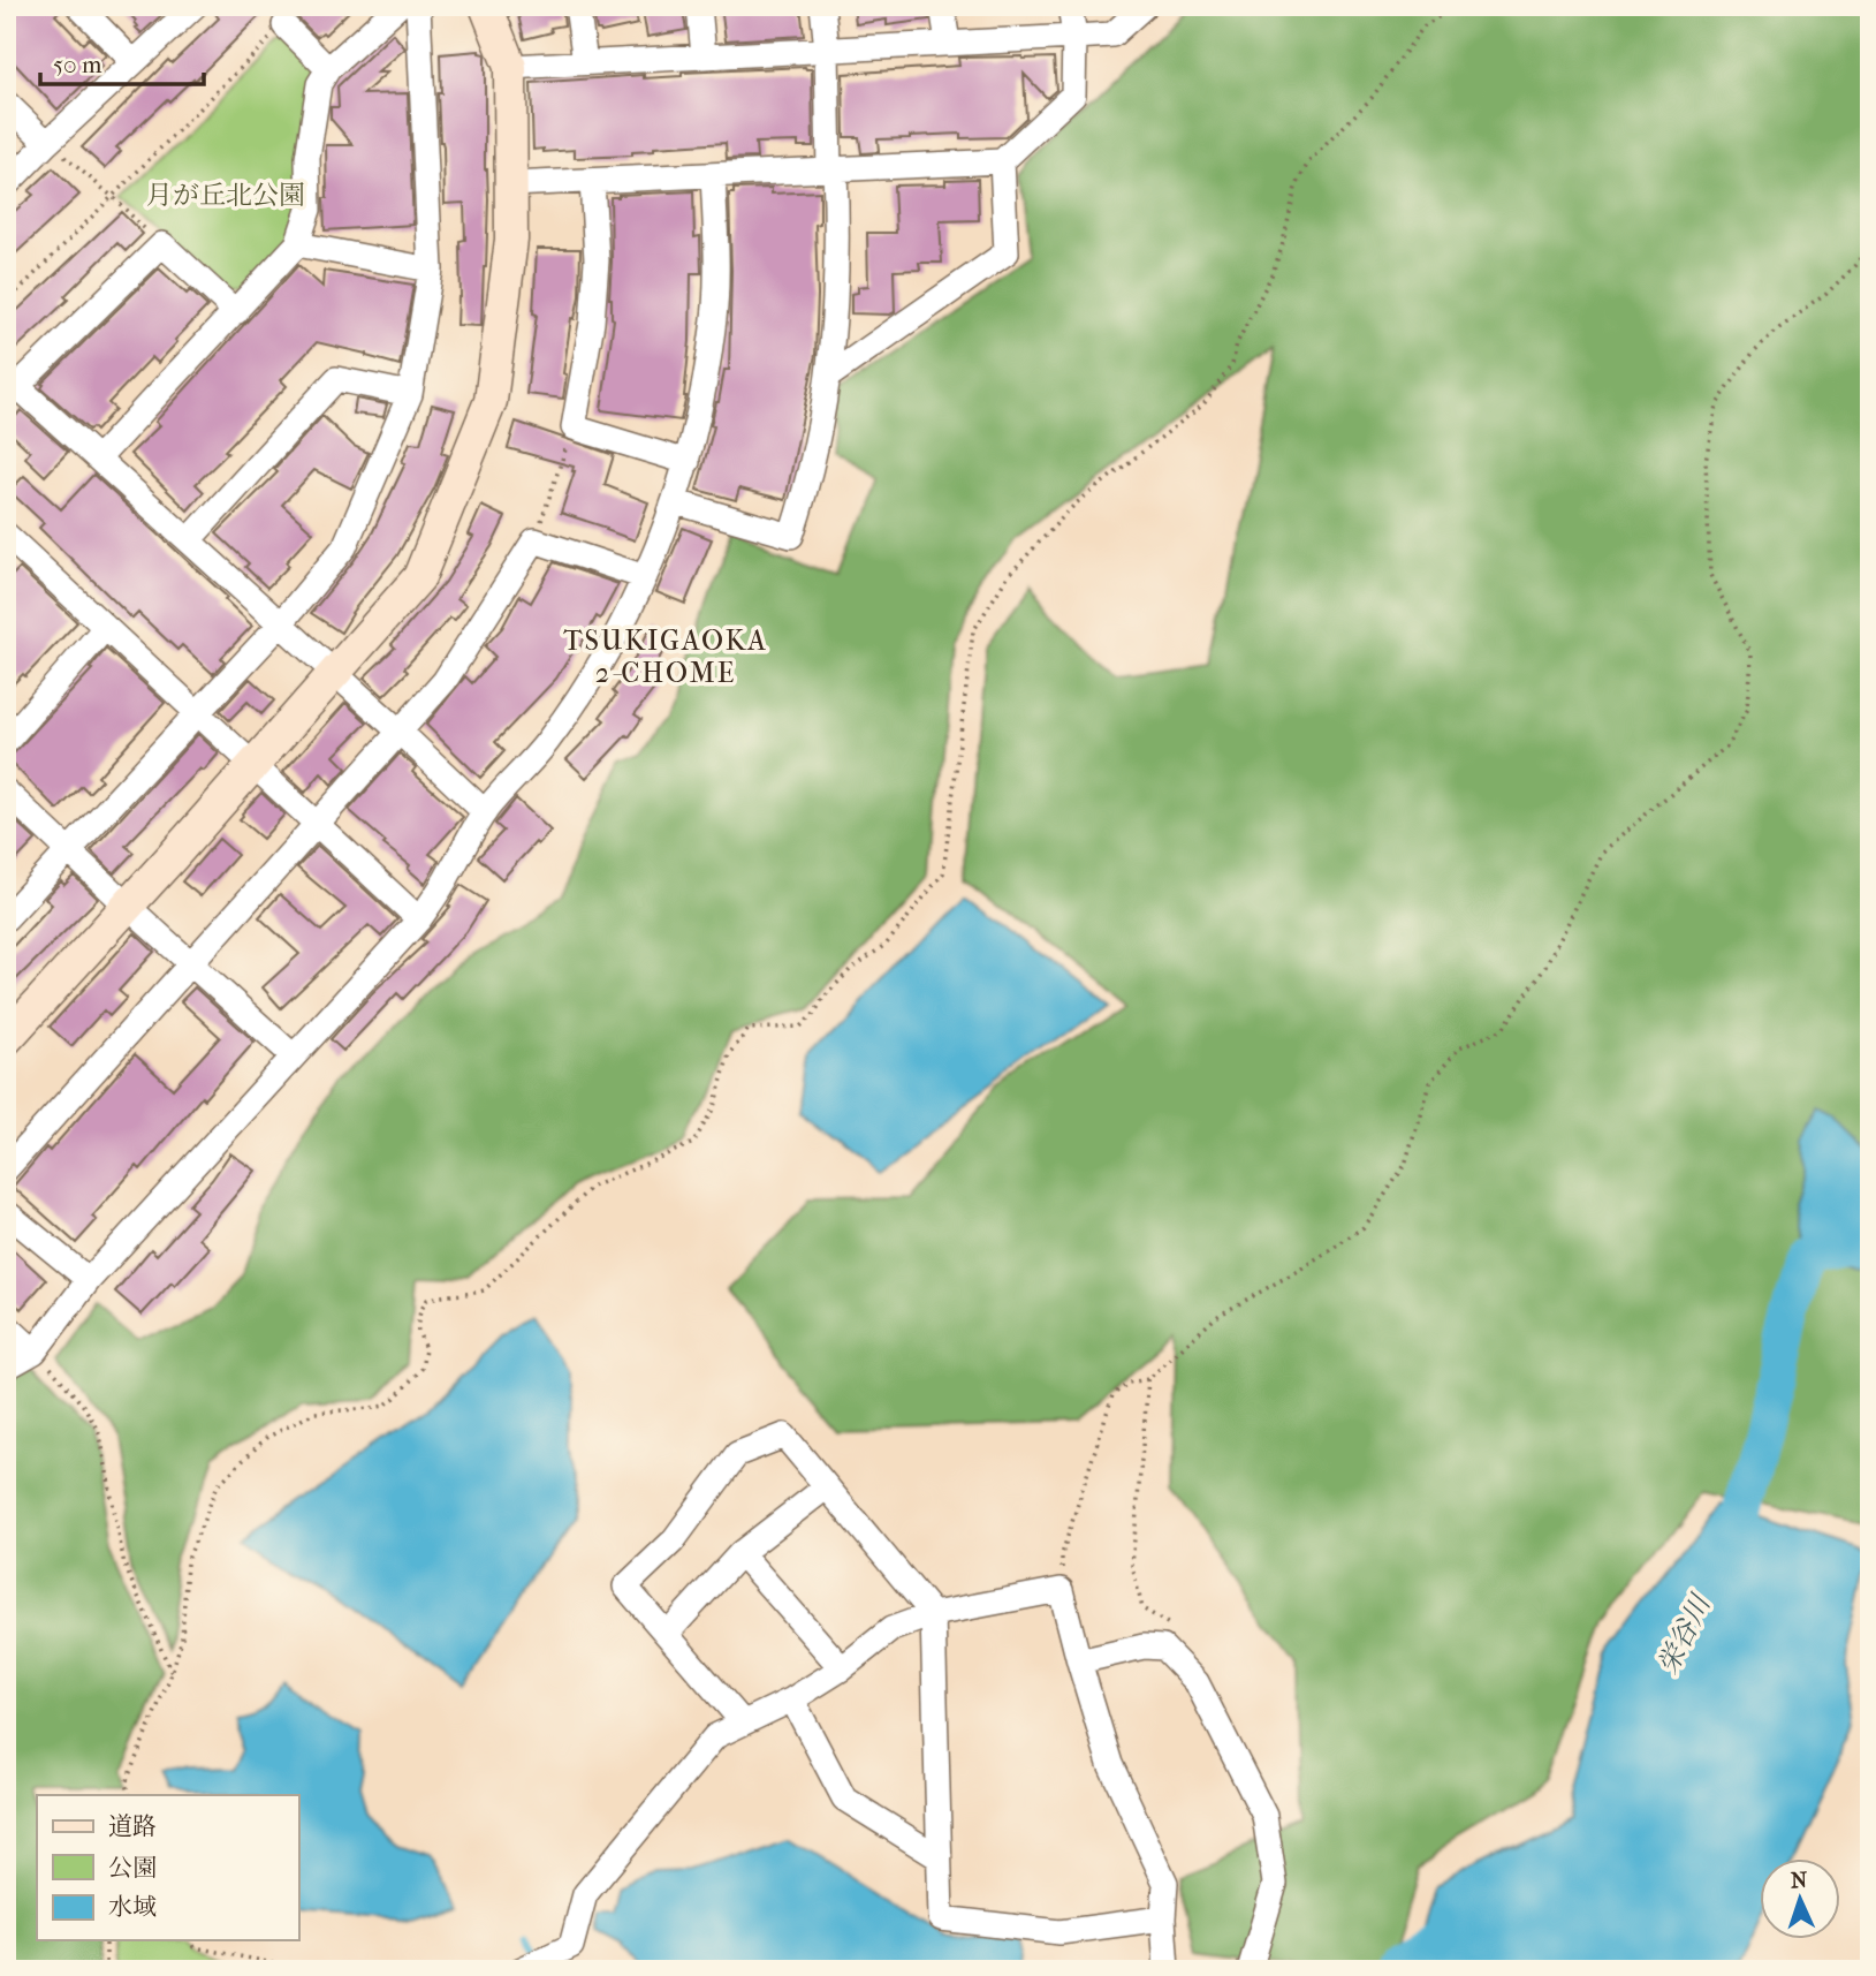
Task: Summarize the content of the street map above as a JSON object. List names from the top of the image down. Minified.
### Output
{"districts":["TSUKIGAOKA 2-CHOME"],"water":["栄谷川"],"parks":["月が丘北公園"],"legend":["道路","公園","水域"],"scale_bar":"50 m","north":"top"}
